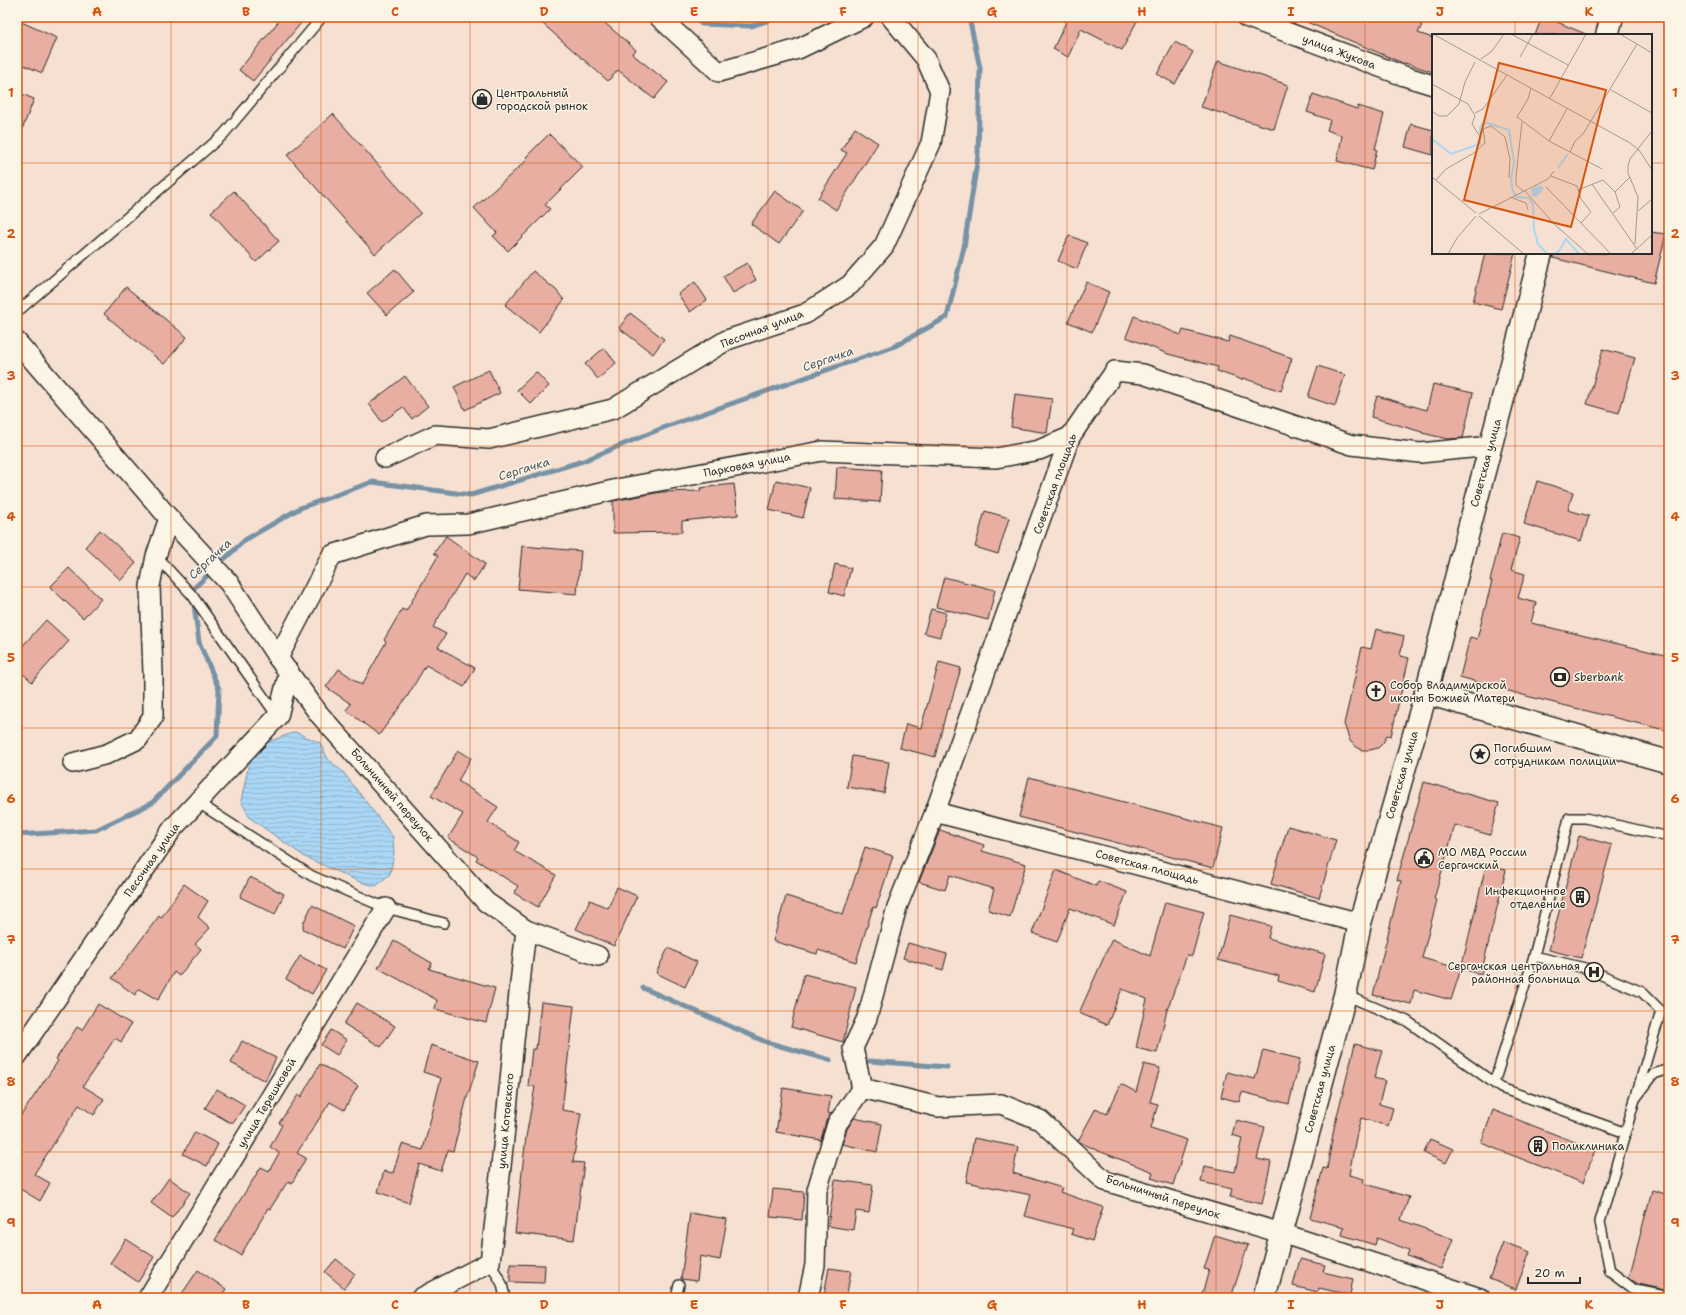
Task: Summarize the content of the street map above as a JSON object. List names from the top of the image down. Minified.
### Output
{"streets":{"main road":["Советская улица"],"street":["улица Жукова","Песочная улица","Парковая улица","Советская площадь","Больничный переулок","улица Терешковой","улица Котовского"]},"crossings":[["Песочная улица","Парковая улица"],["Песочная улица","Больничный переулок"],["Советская улица","Советская площадь"],["Советская улица","Больничный переулок"],["Парковая улица","Советская площадь"],["Советская площадь","Больничный переулок"],["Больничный переулок","улица Котовского"]],"water":["Сергачка"],"places":{"shop":["Центральный городской рынок"],"bank":["Sberbank"],"church":["Собор Владимирской иконы Божией Матери"],"place":["Погибшим сотрудникам полиции"],"public building":["МО МВД России Сергачский"],"building":["Инфекционное отделение","Поликлиника"],"hospital":["Сергачская центральная районная больница"]},"scale_bar":"20 m","grid":{"columns":["A","B","C","D","E","F","G","H","I","J","K"],"rows":["1","2","3","4","5","6","7","8","9"]}}
